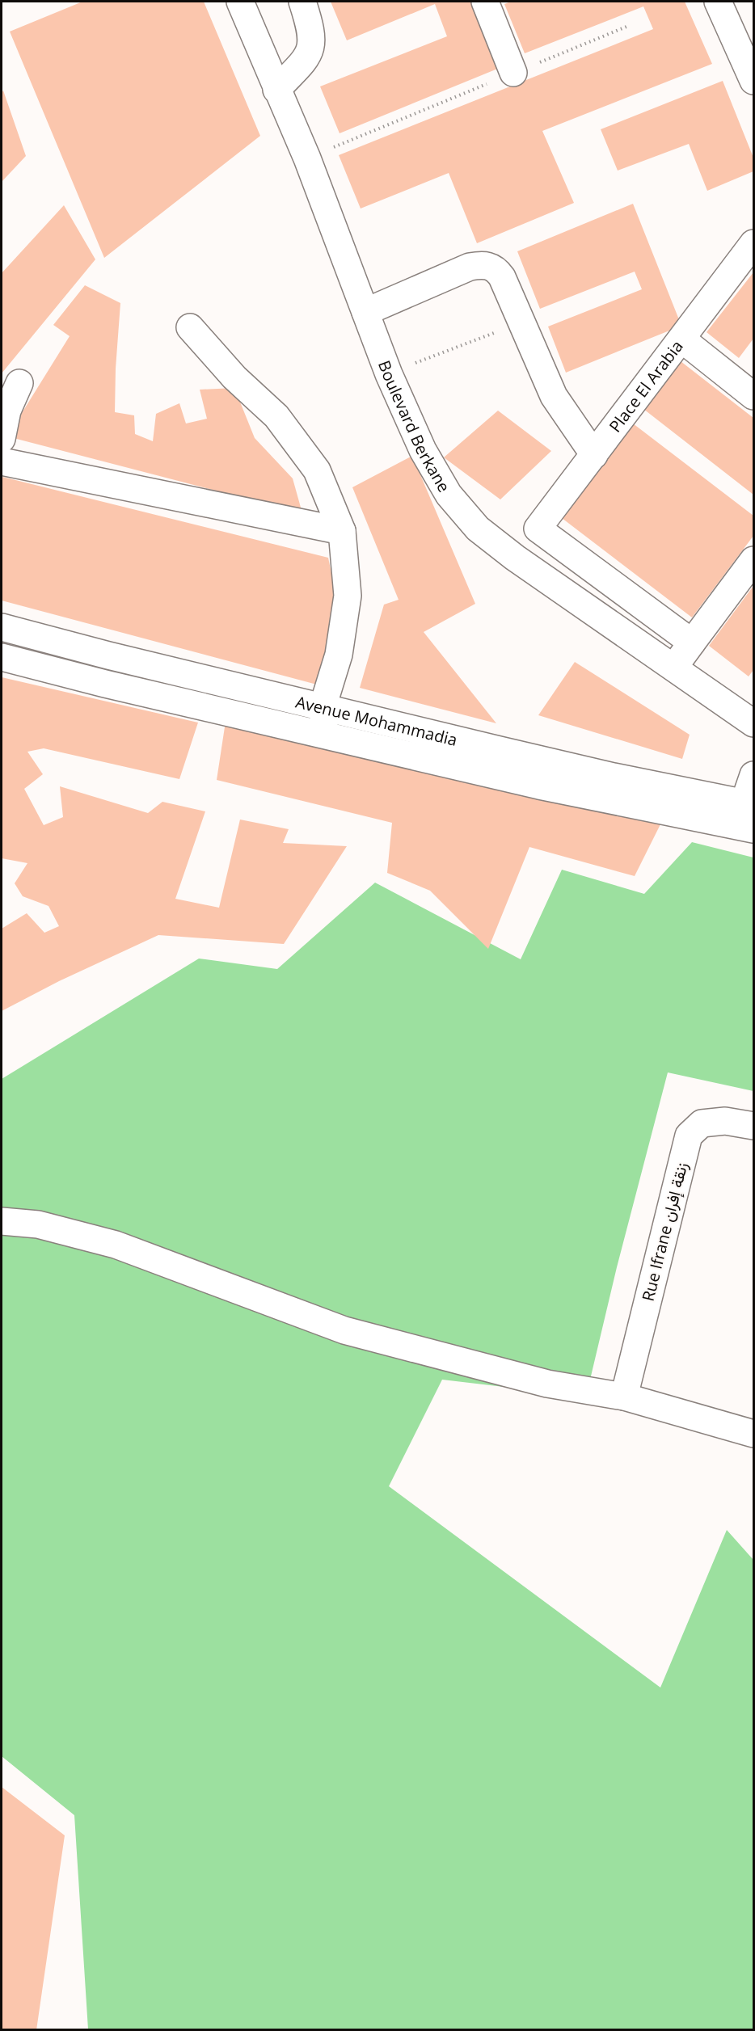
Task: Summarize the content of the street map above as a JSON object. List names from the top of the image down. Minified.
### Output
{"streets":{"street":["Place El Arabia","Boulevard Berkane","Avenue Mohammadia","Rue Ifrane زنقة إفران"]}}
